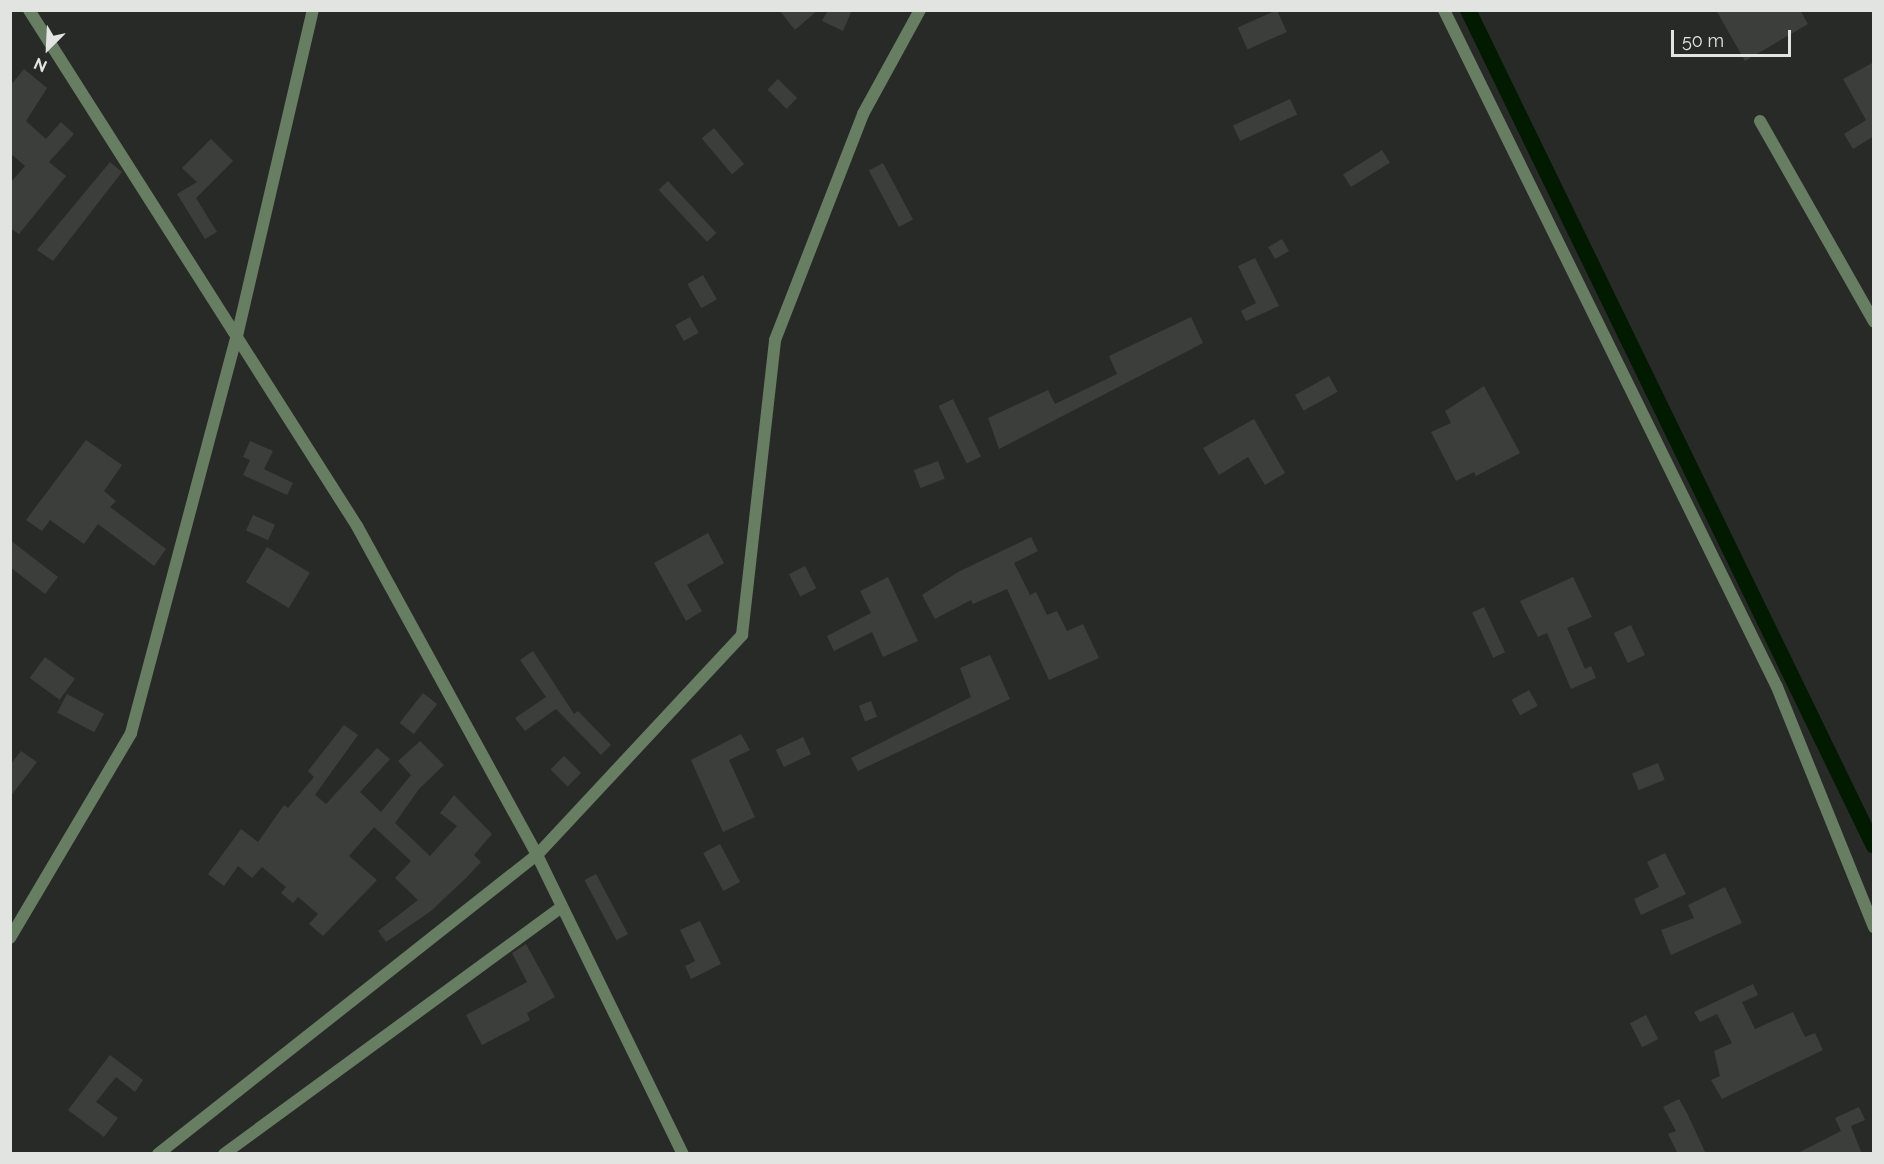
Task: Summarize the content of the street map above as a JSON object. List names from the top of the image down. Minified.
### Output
{"scale_bar":"50 m","north":"bottom left"}
